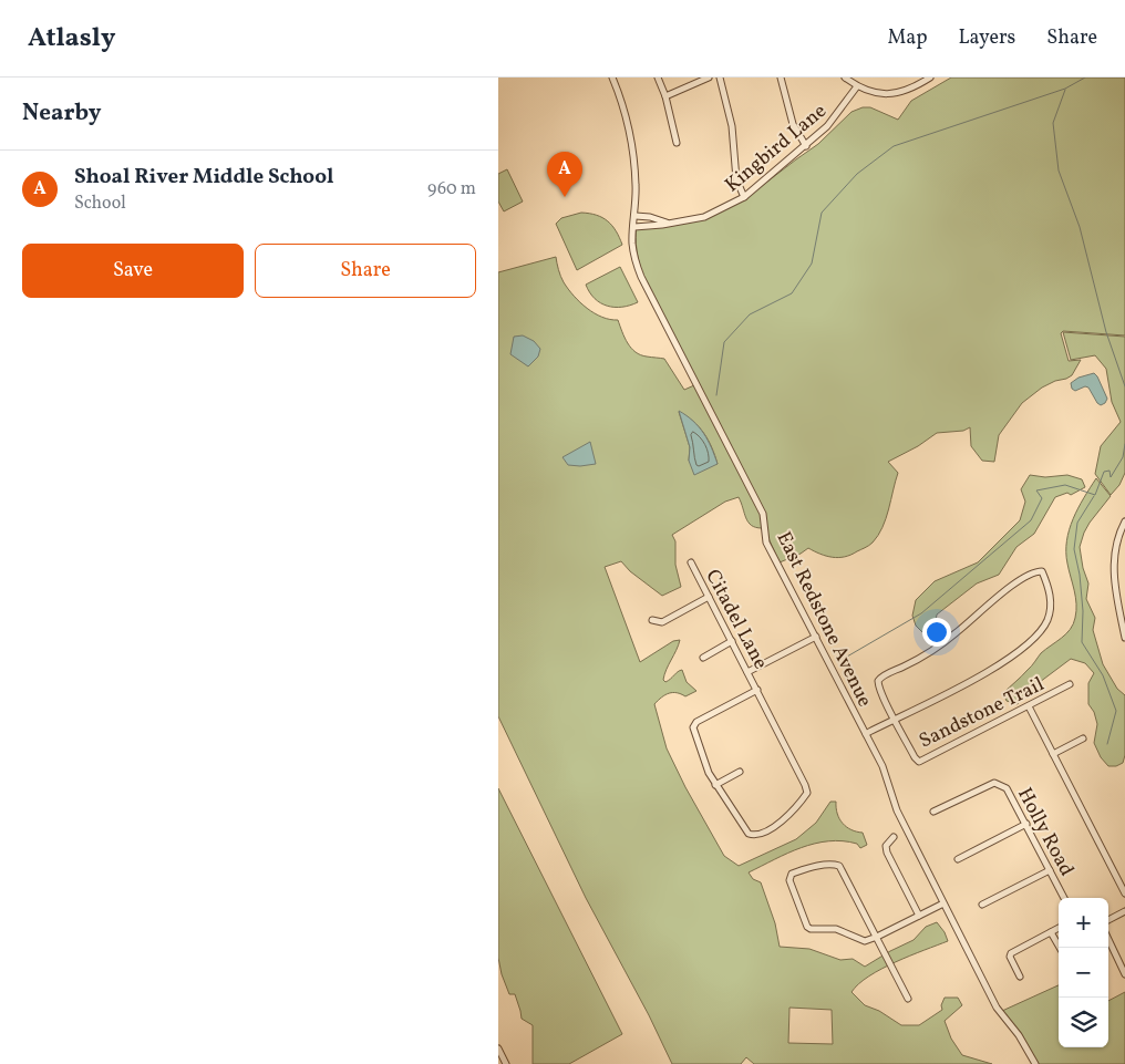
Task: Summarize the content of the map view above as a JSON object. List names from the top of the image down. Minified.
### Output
{"streets":{"street":["Kingbird Lane","Citadel Lane","East Redstone Avenue","Sandstone Trail","Holly Road"]},"crossings":[["Kingbird Lane","East Redstone Avenue"]],"page":{"header":"Atlasly","nav":["Map","Layers","Share"],"heading":"Nearby","list":[{"mark":"A","name":"Shoal River Middle School","note":"School","value":"960 m"}],"pins":"A","buttons":["Save","Share"],"map_buttons":["+","−"]}}
